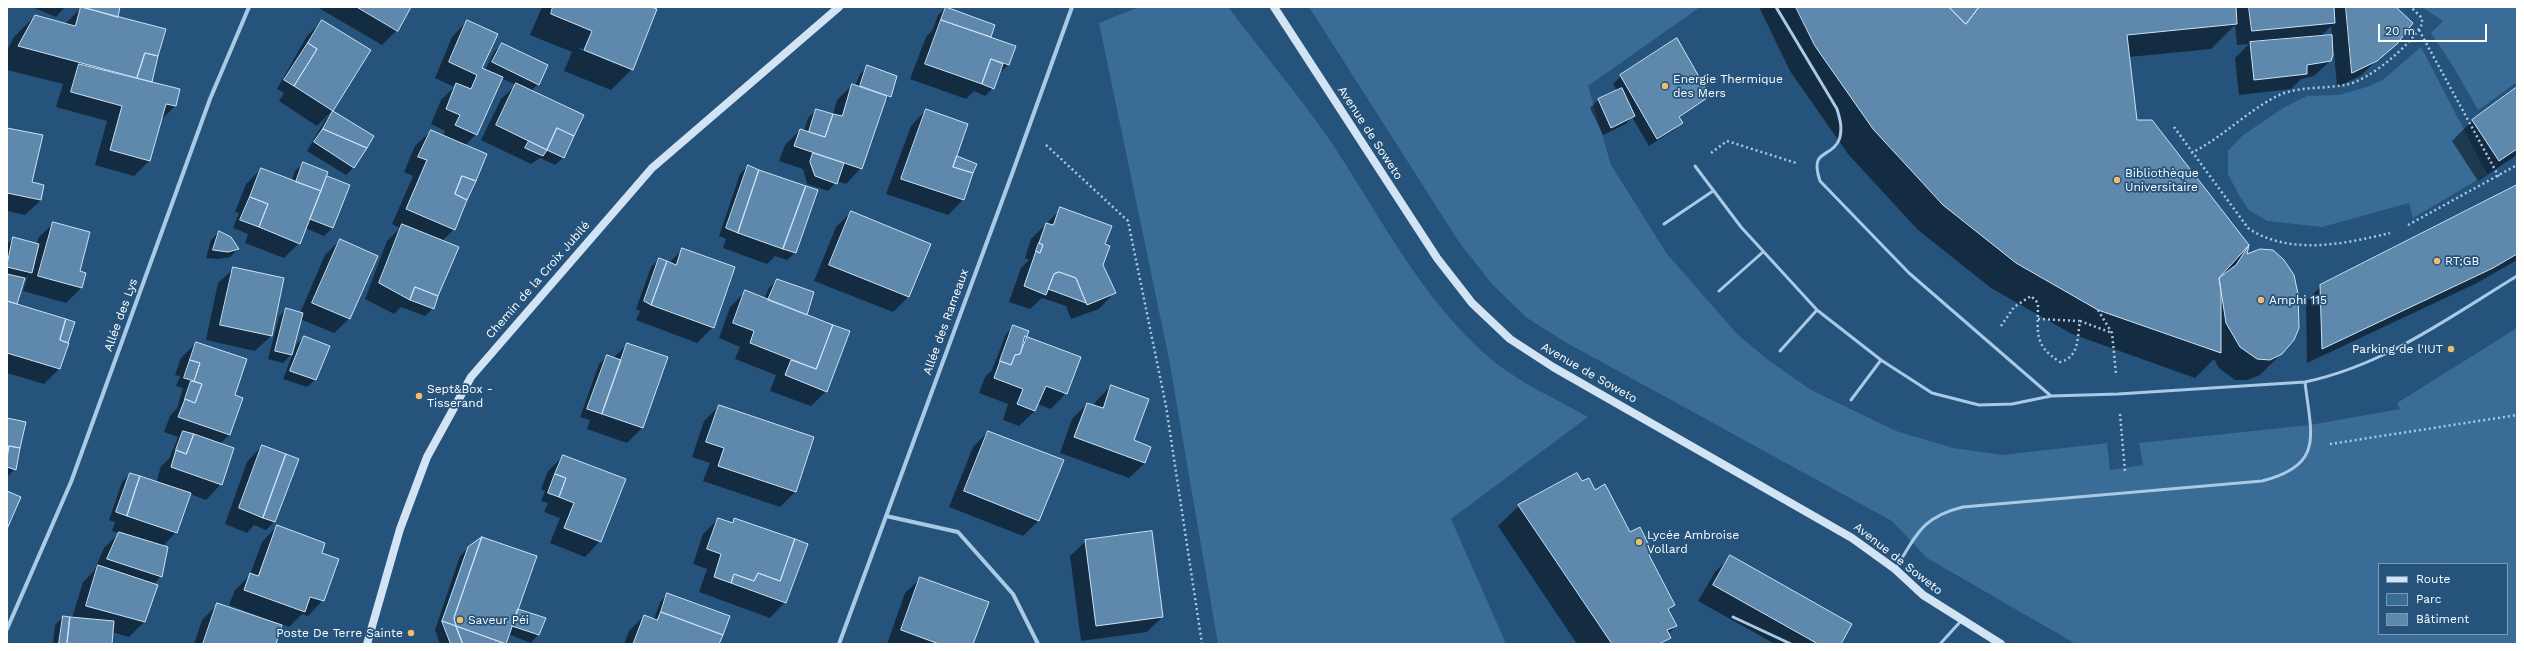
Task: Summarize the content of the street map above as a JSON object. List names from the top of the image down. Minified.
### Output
{"streets":{"street":["Avenue de Soweto","Chemin de la Croix Jubilé","Allée des Lys","Allée des Rameaux"]},"places":["Energie Thermique des Mers","Bibliothèque Universitaire","RT;GB","Amphi 115","Parking de l'IUT","Sept&Box - Tisserand","Lycée Ambroise Vollard","Saveur Péi","Poste De Terre Sainte"],"legend":["Route","Parc","Bâtiment"],"scale_bar":"20 m"}
